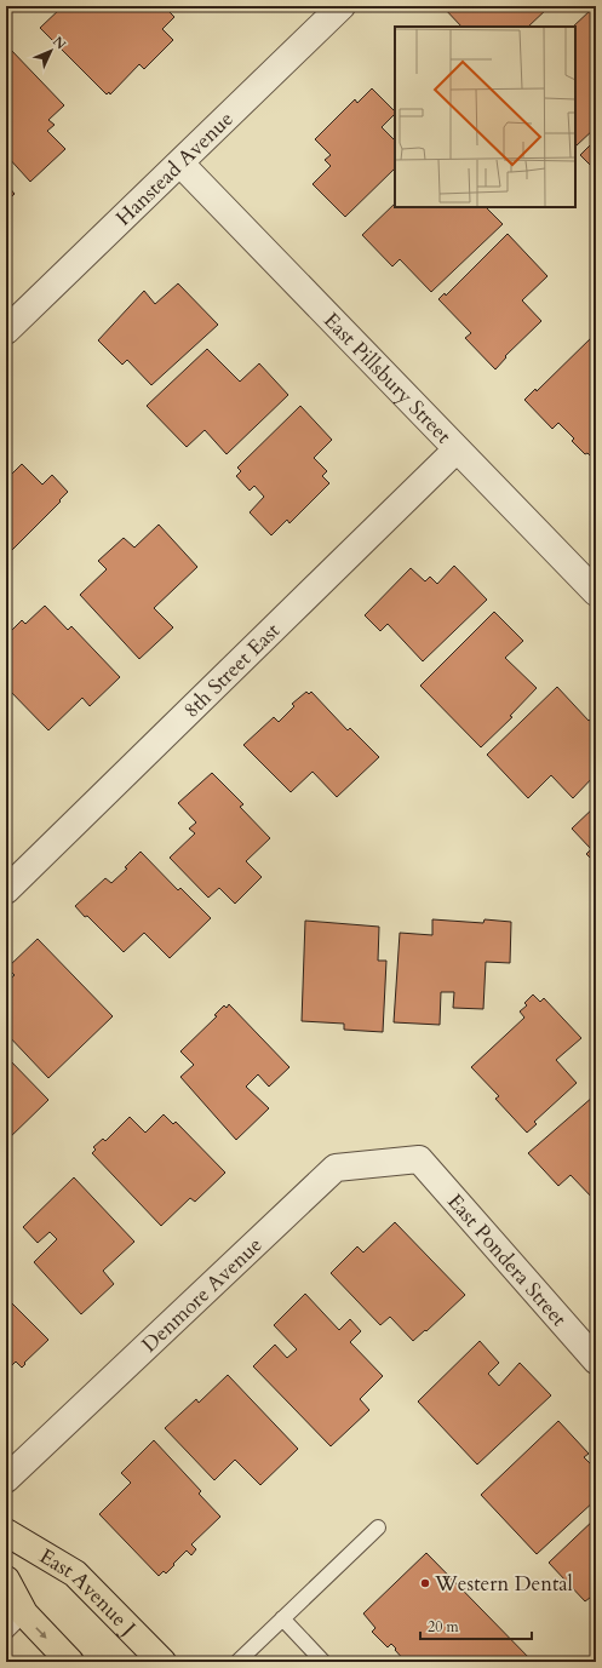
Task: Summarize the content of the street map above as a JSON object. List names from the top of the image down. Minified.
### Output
{"streets":{"main road":["East Avenue J"],"street":["Hanstead Avenue","East Pillsbury Street","8th Street East","East Pondera Street","Denmore Avenue"]},"crossings":[["Hanstead Avenue","East Pillsbury Street"],["East Pillsbury Street","8th Street East"],["East Pondera Street","Denmore Avenue"]],"places":["Western Dental"],"scale_bar":"20 m","north":"top right"}
